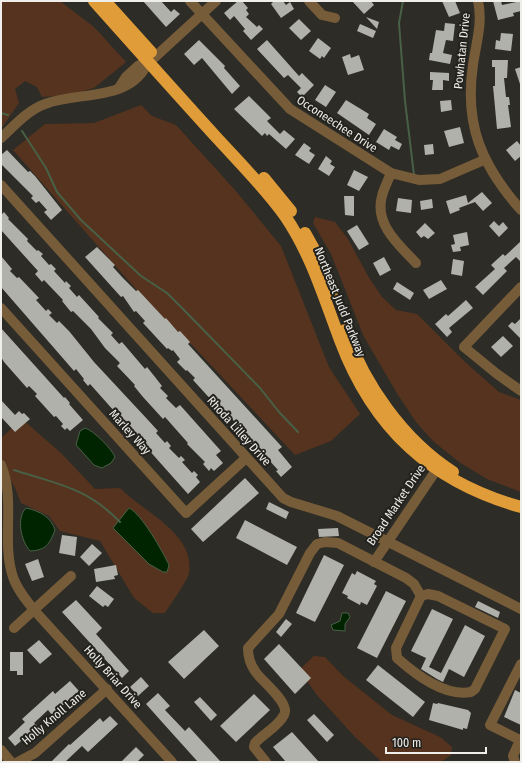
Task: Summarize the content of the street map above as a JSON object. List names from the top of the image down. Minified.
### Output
{"streets":{"highway":["Northeast Judd Parkway"],"street":["Powhatan Drive","Occoneechee Drive","Rhoda Lilley Drive","Marley Way","Broad Market Drive","Holly Briar Drive","Holly Knoll Lane"]},"crossings":[["Powhatan Drive","Occoneechee Drive"],["Northeast Judd Parkway","Broad Market Drive"],["Rhoda Lilley Drive","Marley Way"],["Rhoda Lilley Drive","Broad Market Drive"],["Holly Briar Drive","Holly Knoll Lane"]],"scale_bar":"100 m"}
